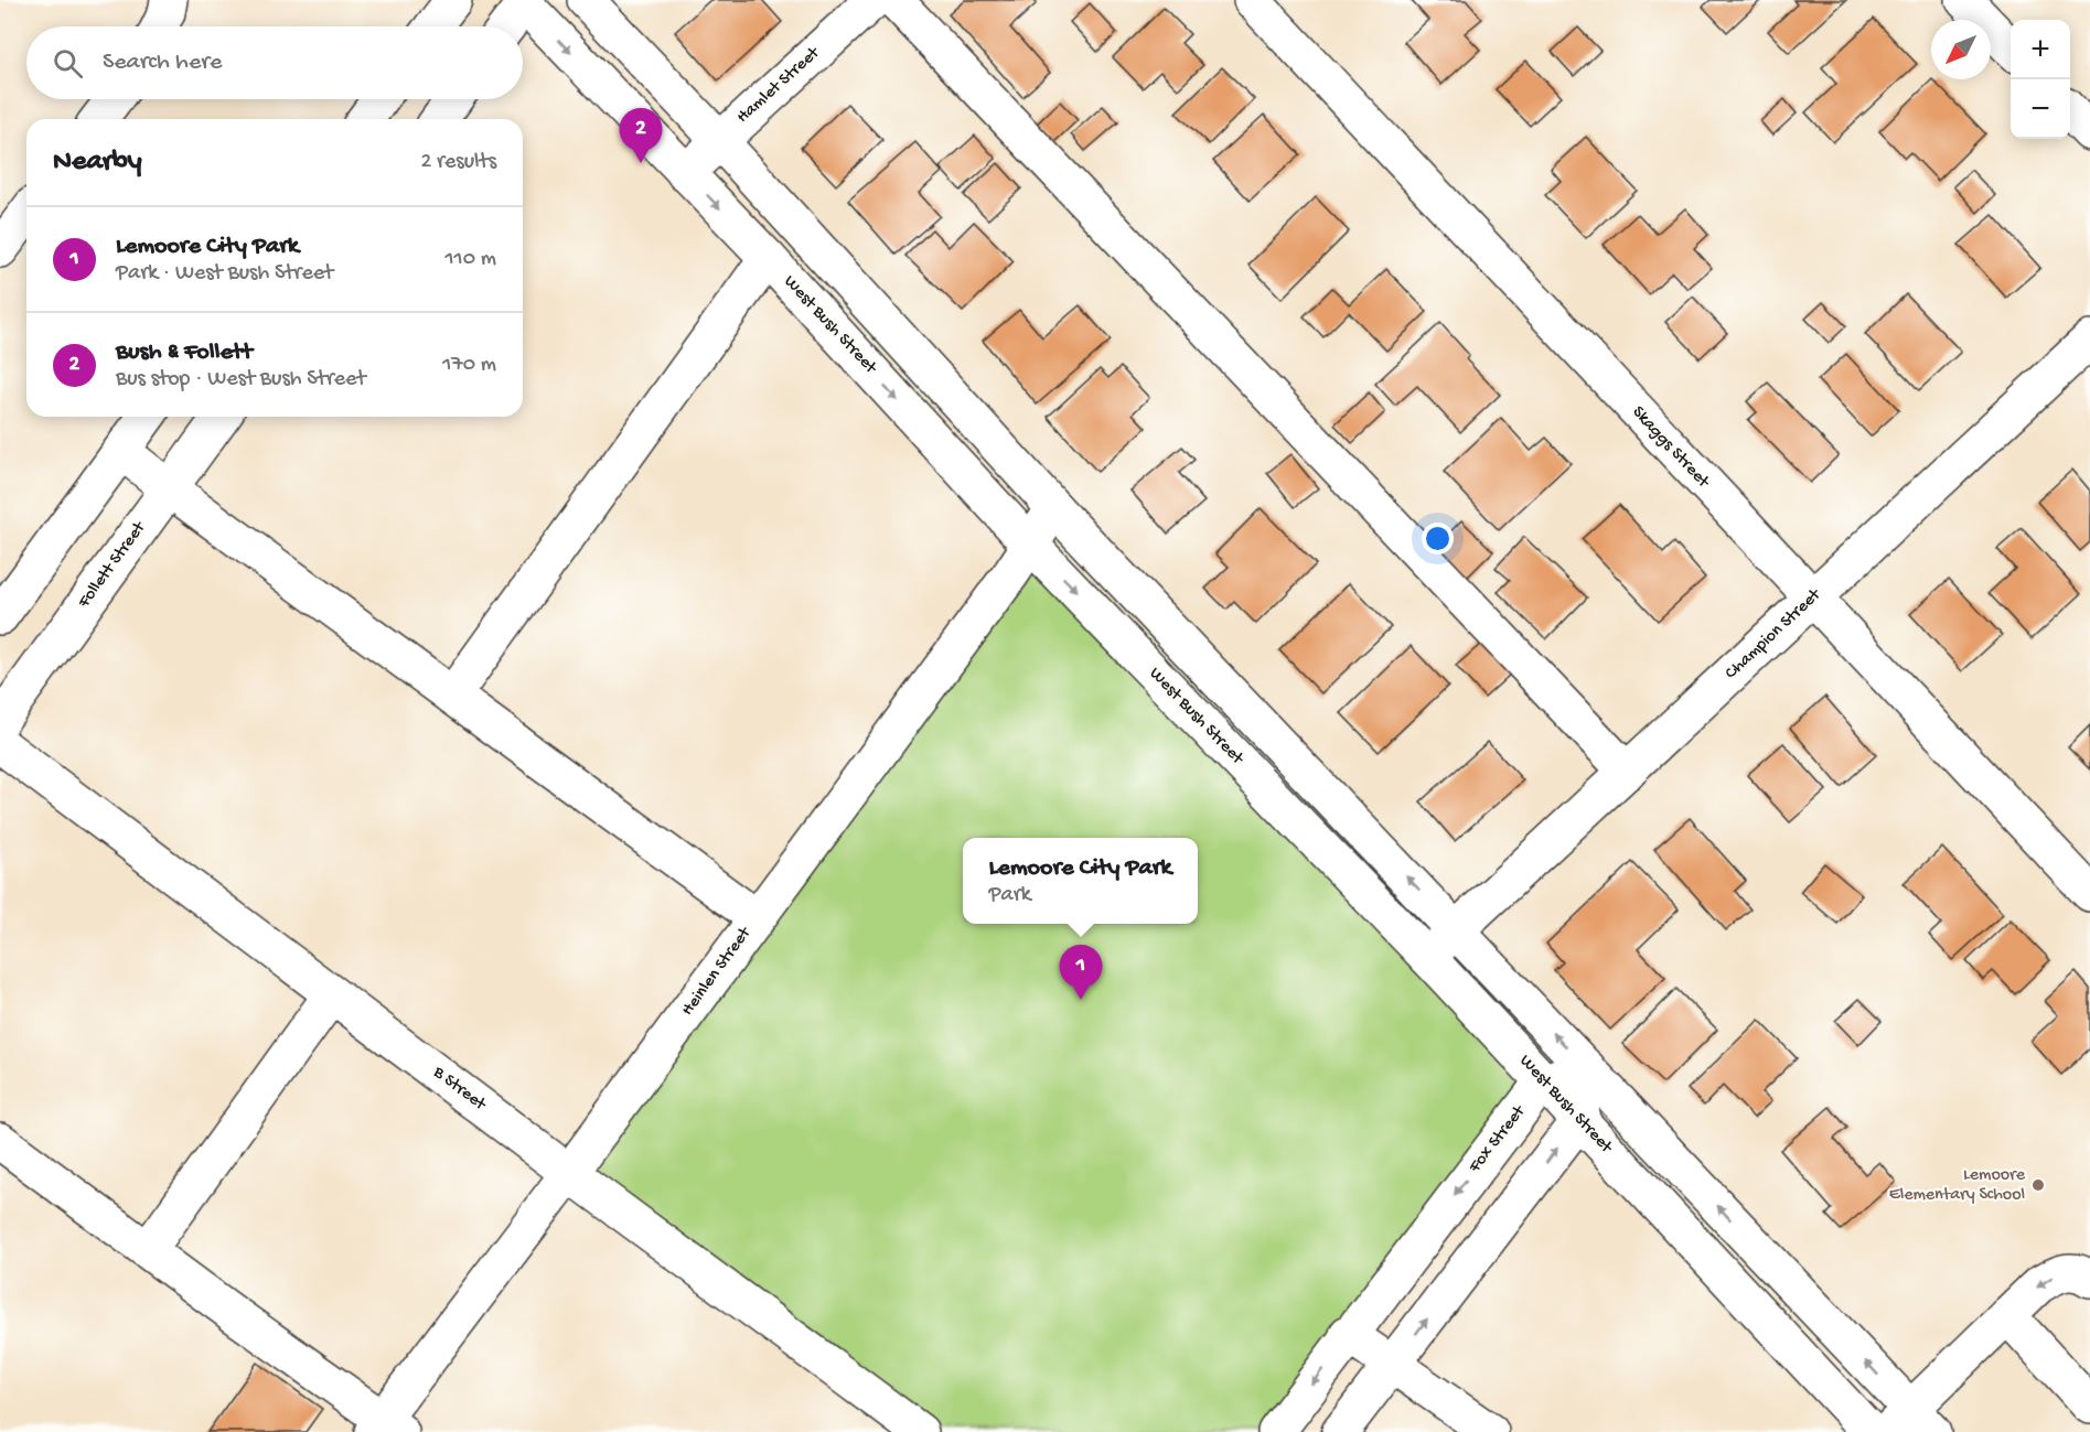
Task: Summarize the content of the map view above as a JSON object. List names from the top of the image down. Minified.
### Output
{"streets":{"street":["Hamlet Street","West Bush Street","Skaggs Street","Follett Street","Champion Street","Heinlen Street","B Street","Fox Street"]},"crossings":[["Hamlet Street","West Bush Street"],["West Bush Street","Champion Street"],["West Bush Street","Heinlen Street"],["West Bush Street","Fox Street"],["Skaggs Street","Champion Street"],["Heinlen Street","B Street"]],"places":["Lemoore Elementary School"],"north":"bottom left","page":{"map_buttons":["+","−"],"search":"Search here","pins":["2","1"],"heading":["Nearby","2 results"],"list":[{"mark":"1","name":"Lemoore City Park","note":"Park · West Bush Street","value":"110 m"},{"mark":"2","name":"Bush & Follett","note":"Bus stop · West Bush Street","value":"170 m"}],"popup":["Lemoore City Park","Park"]}}
